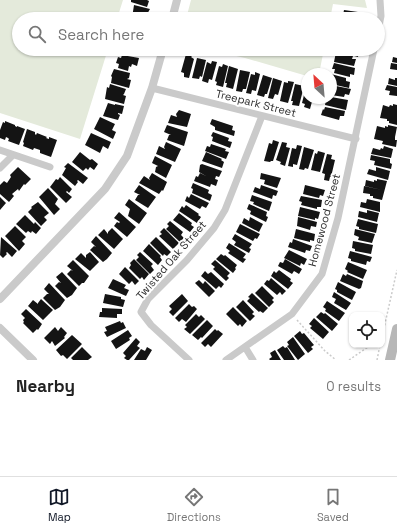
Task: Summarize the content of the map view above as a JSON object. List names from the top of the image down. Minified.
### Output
{"streets":{"street":["Treepark Street","Homewood Street","Twisted Oak Street"]},"crossings":[["Treepark Street","Homewood Street"],["Treepark Street","Twisted Oak Street"]],"north":"top left","page":{"search":"Search here","heading":["Nearby","0 results"],"nav":["Map","Directions","Saved"]}}
